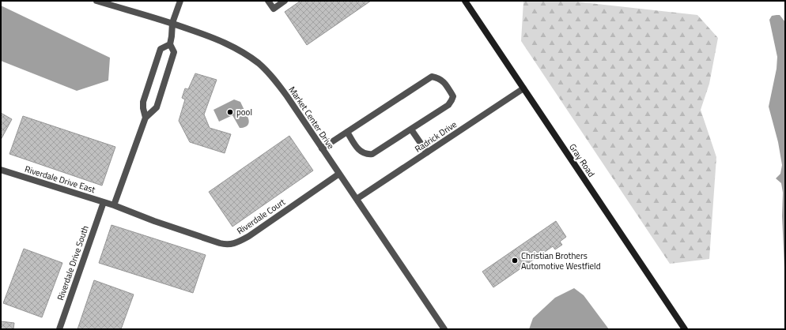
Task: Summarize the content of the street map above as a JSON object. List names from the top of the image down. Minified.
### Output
{"streets":{"street":["Market Center Drive","Radrick Drive","Gray Road","Riverdale Drive East","Riverdale Court","Riverdale Drive South"]},"crossings":[["Market Center Drive","Radrick Drive"],["Market Center Drive","Riverdale Court"],["Radrick Drive","Gray Road"],["Riverdale Drive East","Riverdale Court"],["Riverdale Drive East","Riverdale Drive South"]],"places":["pool","Christian Brothers Automotive Westfield"]}
